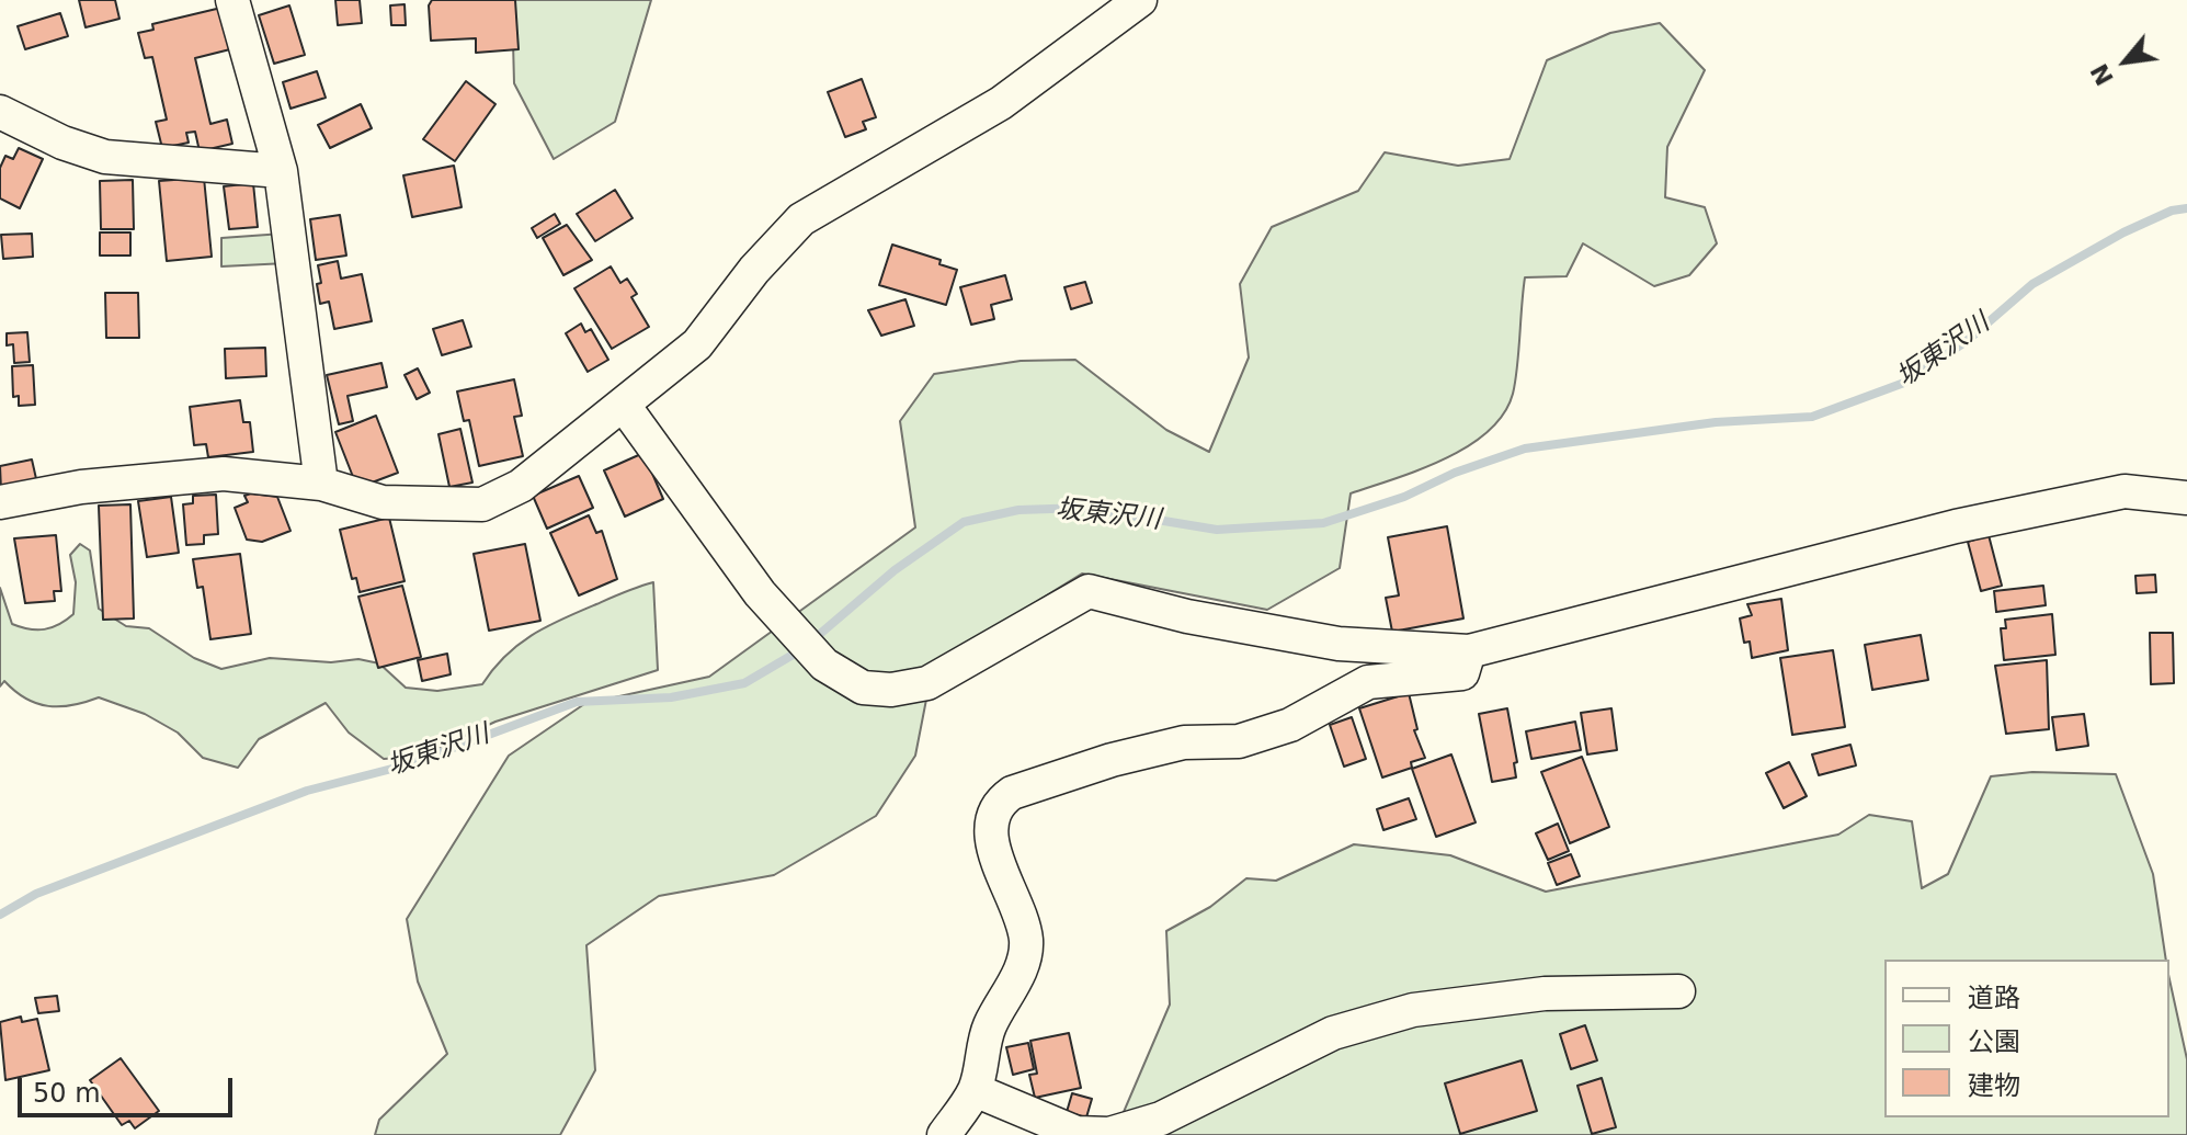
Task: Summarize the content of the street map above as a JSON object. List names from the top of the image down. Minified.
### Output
{"water":["坂東沢川"],"legend":["道路","公園","建物"],"scale_bar":"50 m","north":"bottom left"}
